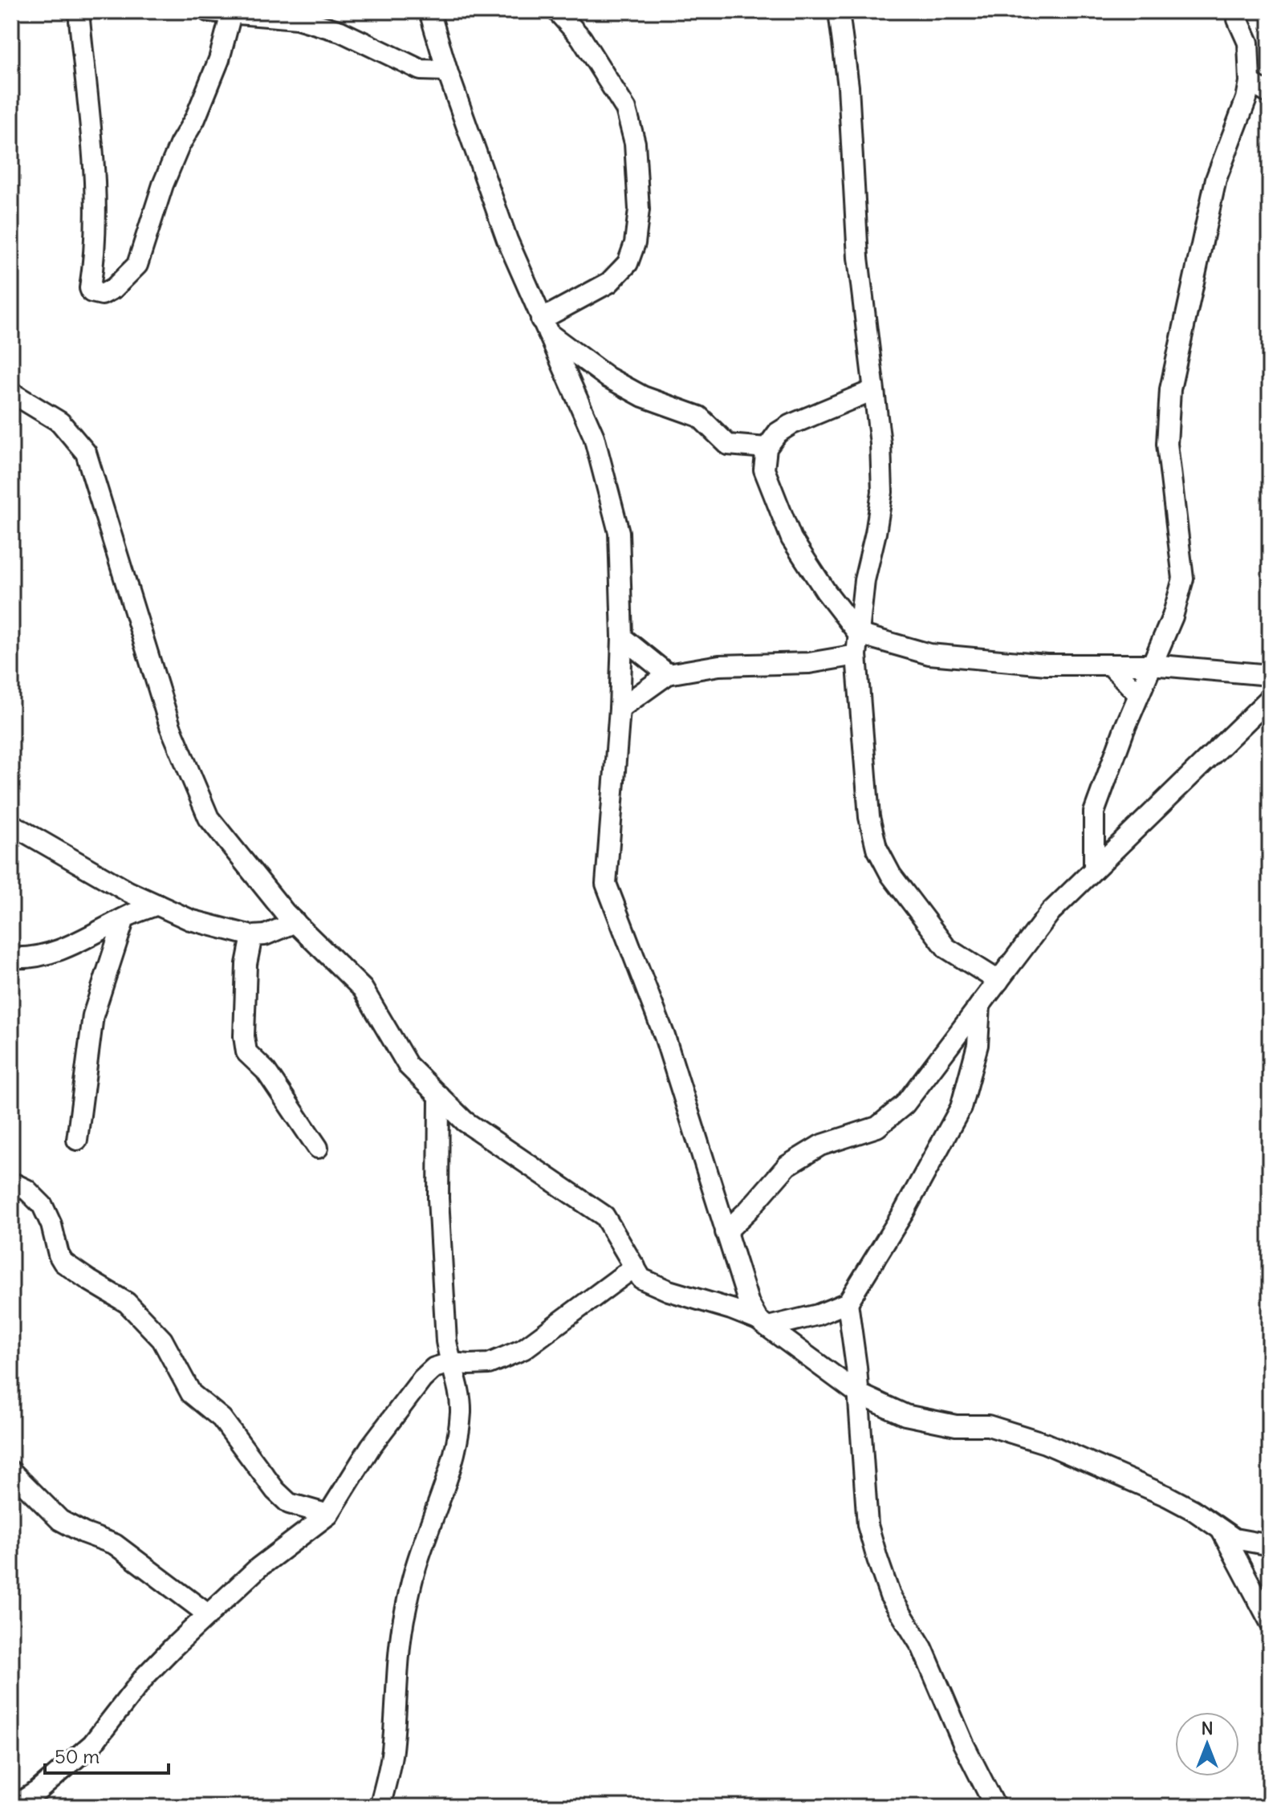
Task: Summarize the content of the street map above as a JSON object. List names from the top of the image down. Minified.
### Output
{"scale_bar":"50 m","north":"top"}
